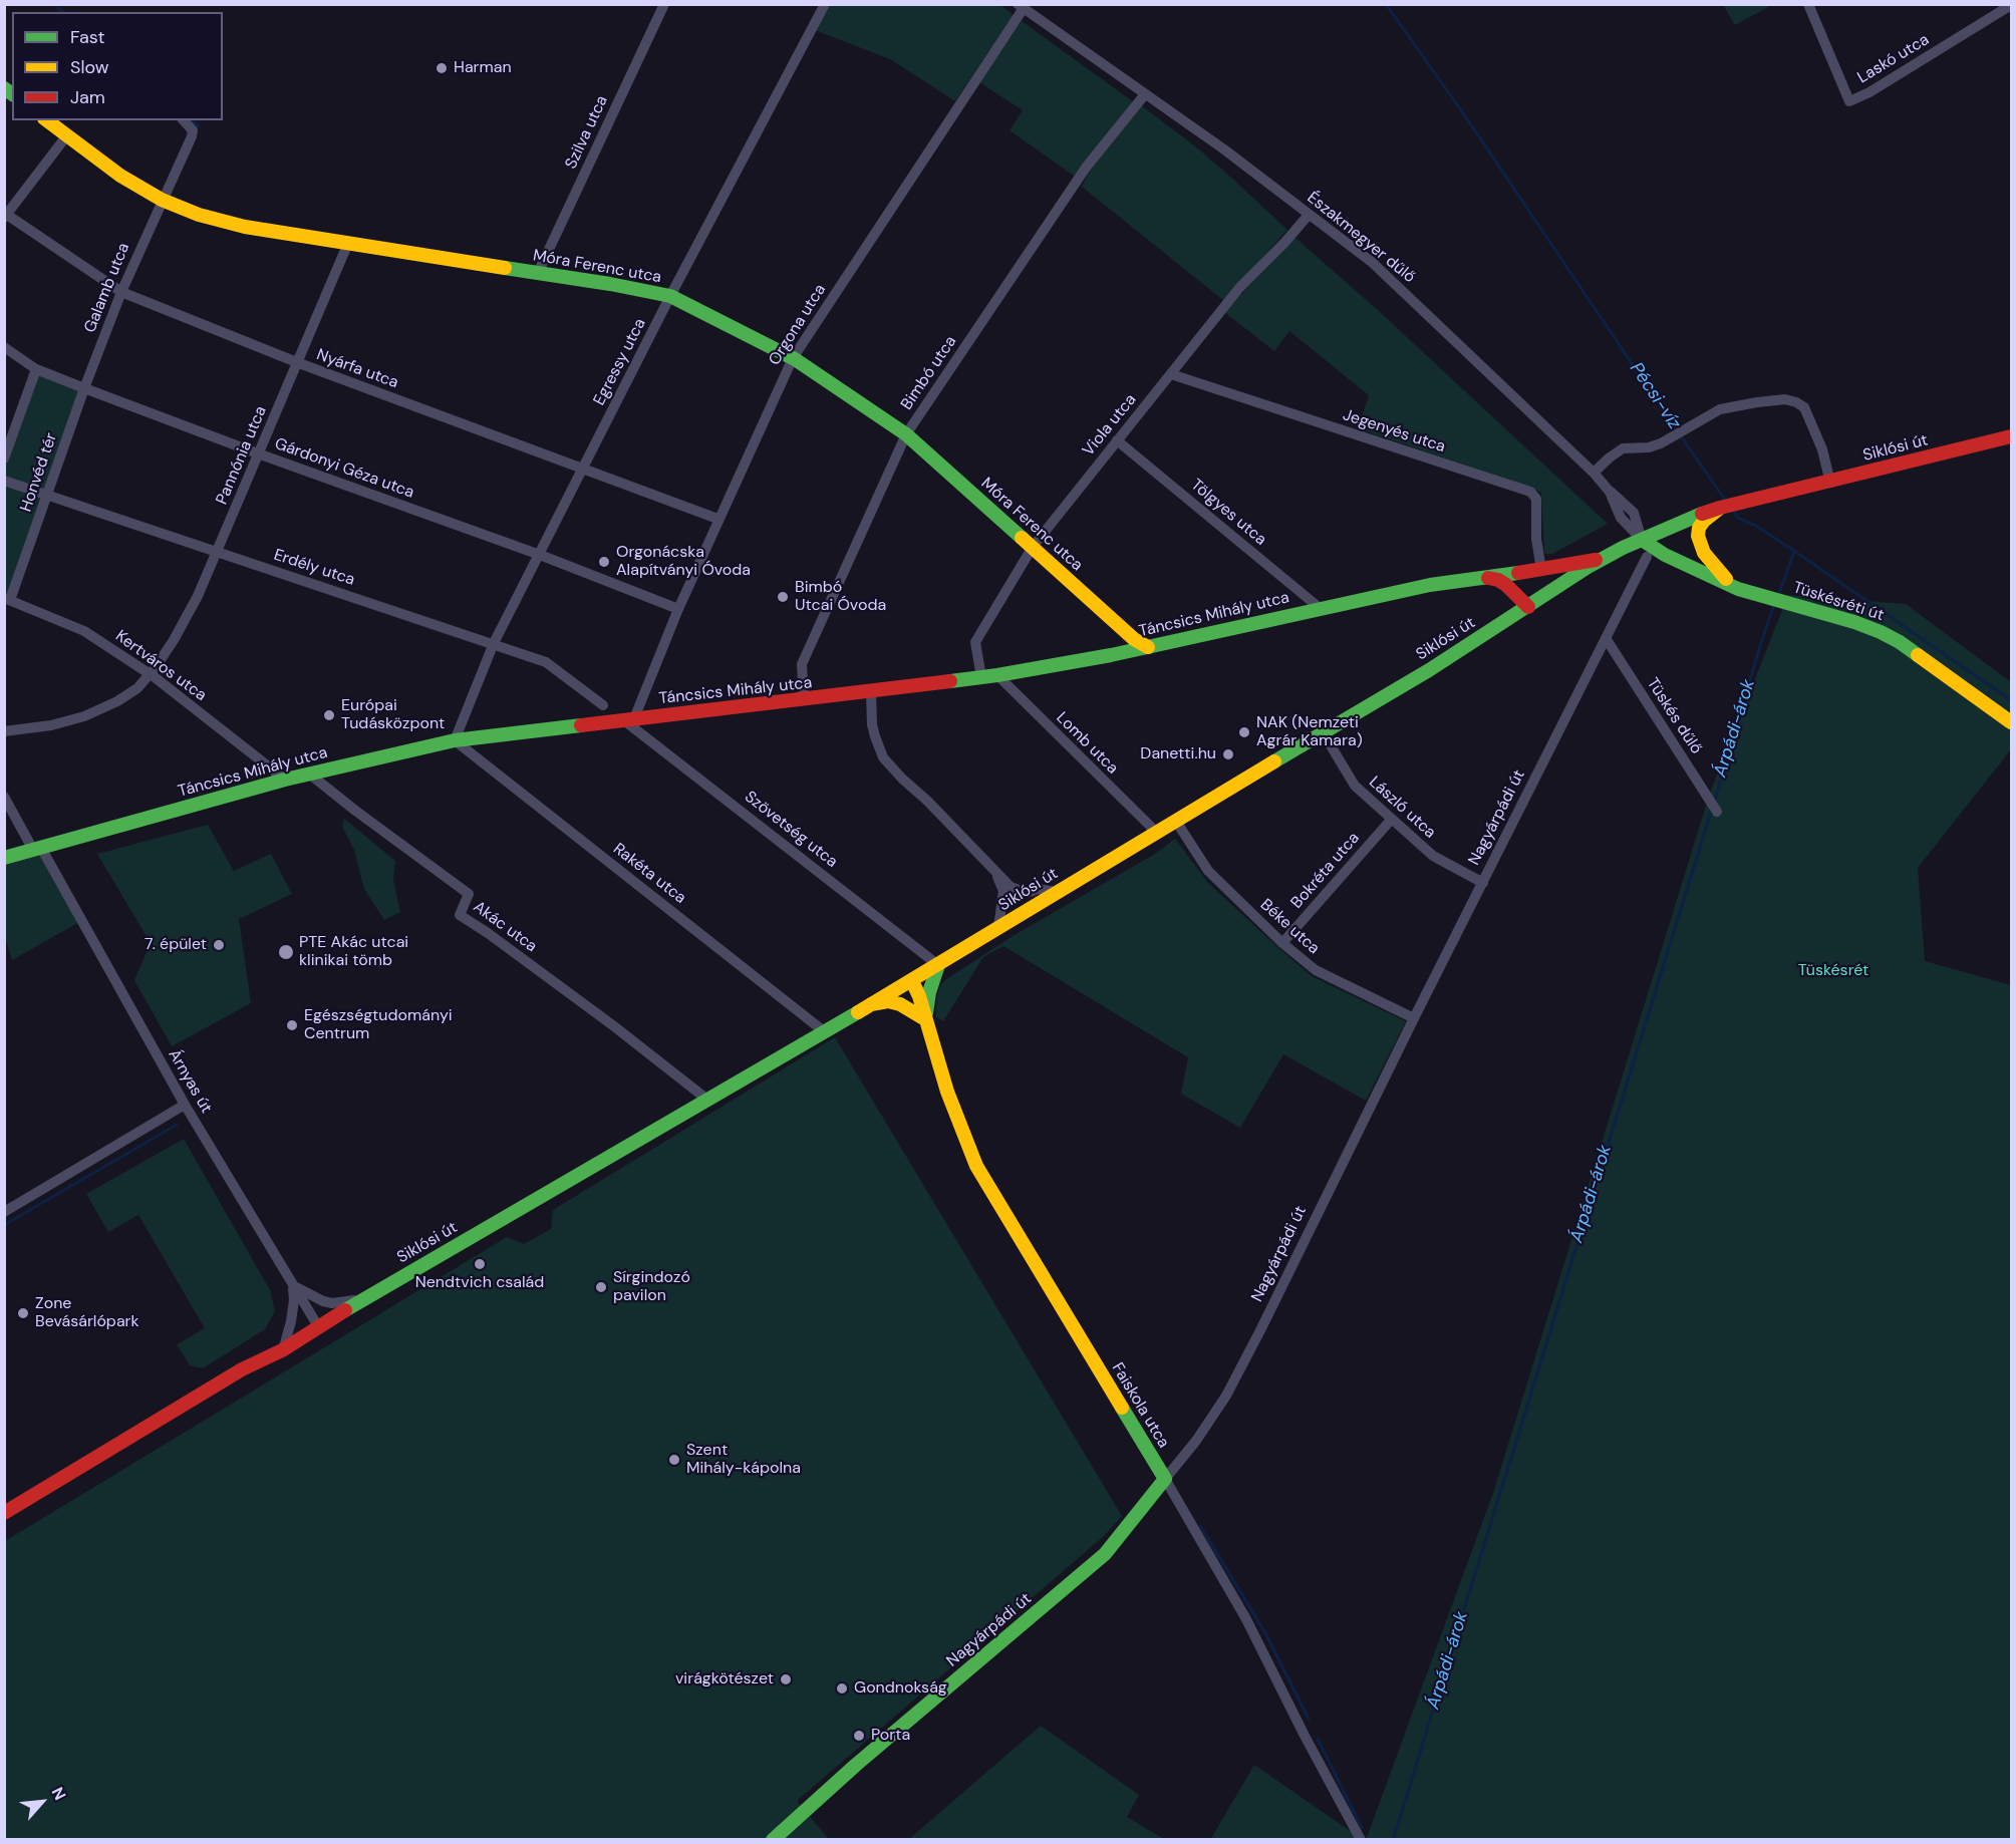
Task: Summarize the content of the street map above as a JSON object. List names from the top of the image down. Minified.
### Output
{"streets":{"street":["Laskó utca","Szilva utca","Északmegyer dűlő","Móra Ferenc utca","Galamb utca","Orgona utca","Egressy utca","Nyárfa utca","Bimbó utca","Viola utca","Jegenyés utca","Siklósi út","Pannónia utca","Gárdonyi Géza utca","Honvéd tér","Tölgyes utca","Erdély utca","Tüskésréti út","Táncsics Mihály utca","Kertváros utca","Tüskés dűlő","Lomb utca","László utca","Nagyárpádi út","Szövetség utca","Bokréta utca","Rakéta utca","Akác utca","Béke utca","Árnyas út","Faiskola utca"]},"crossings":[["Szilva utca","Móra Ferenc utca"],["Északmegyer dűlő","Orgona utca"],["Északmegyer dűlő","Bimbó utca"],["Északmegyer dűlő","Viola utca"],["Északmegyer dűlő","Siklósi út"],["Északmegyer dűlő","Tüskésréti út"],["Móra Ferenc utca","Galamb utca"],["Móra Ferenc utca","Orgona utca"],["Móra Ferenc utca","Egressy utca"],["Móra Ferenc utca","Bimbó utca"],["Móra Ferenc utca","Viola utca"],["Móra Ferenc utca","Pannónia utca"],["Móra Ferenc utca","Táncsics Mihály utca"],["Galamb utca","Nyárfa utca"],["Galamb utca","Gárdonyi Géza utca"],["Galamb utca","Honvéd tér"],["Orgona utca","Nyárfa utca"],["Orgona utca","Gárdonyi Géza utca"],["Orgona utca","Táncsics Mihály utca"],["Orgona utca","Szövetség utca"],["Egressy utca","Nyárfa utca"],["Egressy utca","Gárdonyi Géza utca"],["Egressy utca","Erdély utca"],["Egressy utca","Táncsics Mihály utca"],["Egressy utca","Rakéta utca"],["Nyárfa utca","Pannónia utca"],["Bimbó utca","Táncsics Mihály utca"],["Viola utca","Jegenyés utca"],["Viola utca","Tölgyes utca"],["Viola utca","Táncsics Mihály utca"],["Jegenyés utca","Táncsics Mihály utca"],["Siklósi út","Tüskésréti út"],["Siklósi út","Táncsics Mihály utca"],["Siklósi út","Lomb utca"],["Siklósi út","László utca"],["Siklósi út","Szövetség utca"],["Siklósi út","Rakéta utca"],["Siklósi út","Akác utca"],["Siklósi út","Béke utca"],["Siklósi út","Árnyas út"],["Siklósi út","Faiskola utca"],["Pannónia utca","Gárdonyi Géza utca"],["Pannónia utca","Erdély utca"],["Pannónia utca","Kertváros utca"],["Gárdonyi Géza utca","Honvéd tér"],["Honvéd tér","Erdély utca"],["Honvéd tér","Kertváros utca"],["Tölgyes utca","Táncsics Mihály utca"],["Táncsics Mihály utca","Kertváros utca"],["Táncsics Mihály utca","Lomb utca"],["Táncsics Mihály utca","Szövetség utca"],["Táncsics Mihály utca","Rakéta utca"],["Táncsics Mihály utca","Akác utca"],["Táncsics Mihály utca","Árnyas út"],["Tüskés dűlő","Nagyárpádi út"],["László utca","Nagyárpádi út"],["László utca","Bokréta utca"],["Nagyárpádi út","Béke utca"],["Nagyárpádi út","Faiskola utca"],["Bokréta utca","Béke utca"]],"water":["Pécsi-víz","Árpádi-árok"],"parks":["Tüskésrét"],"places":["Harman","Orgonácska Alapítványi Óvoda","Bimbó Utcai Óvoda","Európai Tudásközpont","NAK (Nemzeti Agrár Kamara)","Danetti.hu","7. épület","PTE Akác utcai klinikai tömb","Egészségtudományi Centrum","Nendtvich család","Sírgindozó pavilon","Zone Bevásárlópark","Szent Mihály-kápolna","virágkötészet","Gondnokság","Porta"],"legend":["Fast","Slow","Jam"],"north":"top right"}
